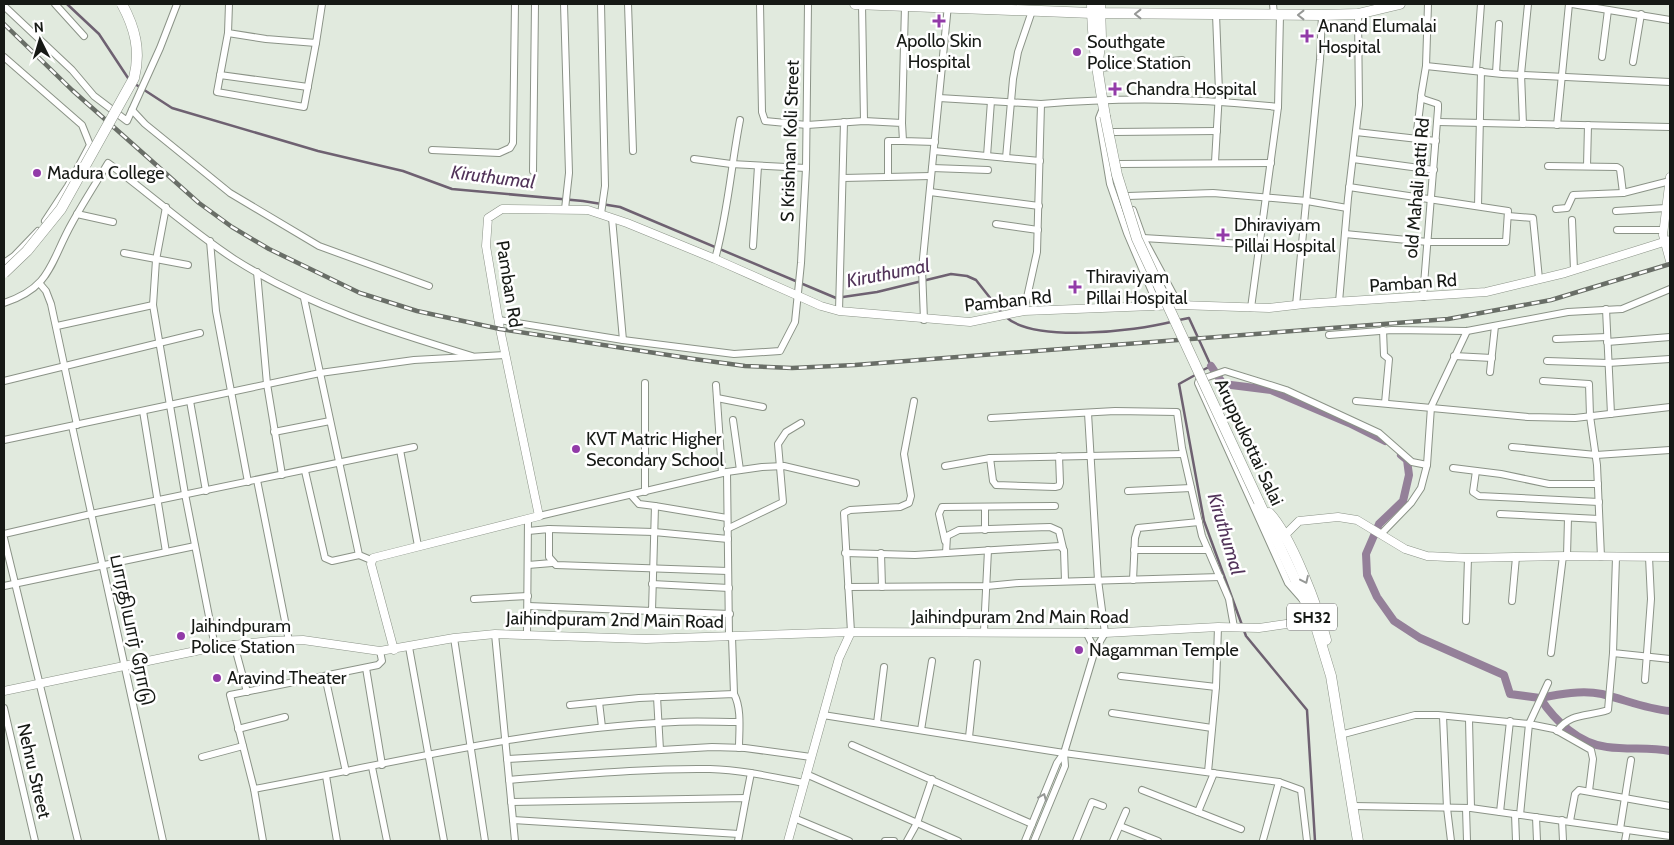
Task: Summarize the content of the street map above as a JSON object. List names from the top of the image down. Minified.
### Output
{"streets":{"main road":["Aruppukottai Salai","SH32"],"street":["S Krishnan Koli Street","old Mahali patti Rd","Pamban Rd","Jaihindpuram 2nd Main Road","பாரதியார் ரோடு","Nehru Street"]},"crossings":[["S Krishnan Koli Street","Pamban Rd"],["old Mahali patti Rd","Pamban Rd"],["Aruppukottai Salai","Jaihindpuram 2nd Main Road"],["Jaihindpuram 2nd Main Road","பாரதியார் ரோடு"]],"water":["Kiruthumal"],"places":{"health":["Apollo Skin Hospital","Anand Elumalai Hospital","Chandra Hospital","Dhiraviyam Pillai Hospital","Thiraviyam Pillai Hospital"],"other":["Southgate Police Station","Madura College","KVT Matric Higher Secondary School","Jaihindpuram Police Station","Nagamman Temple","Aravind Theater"]},"north":"top"}
